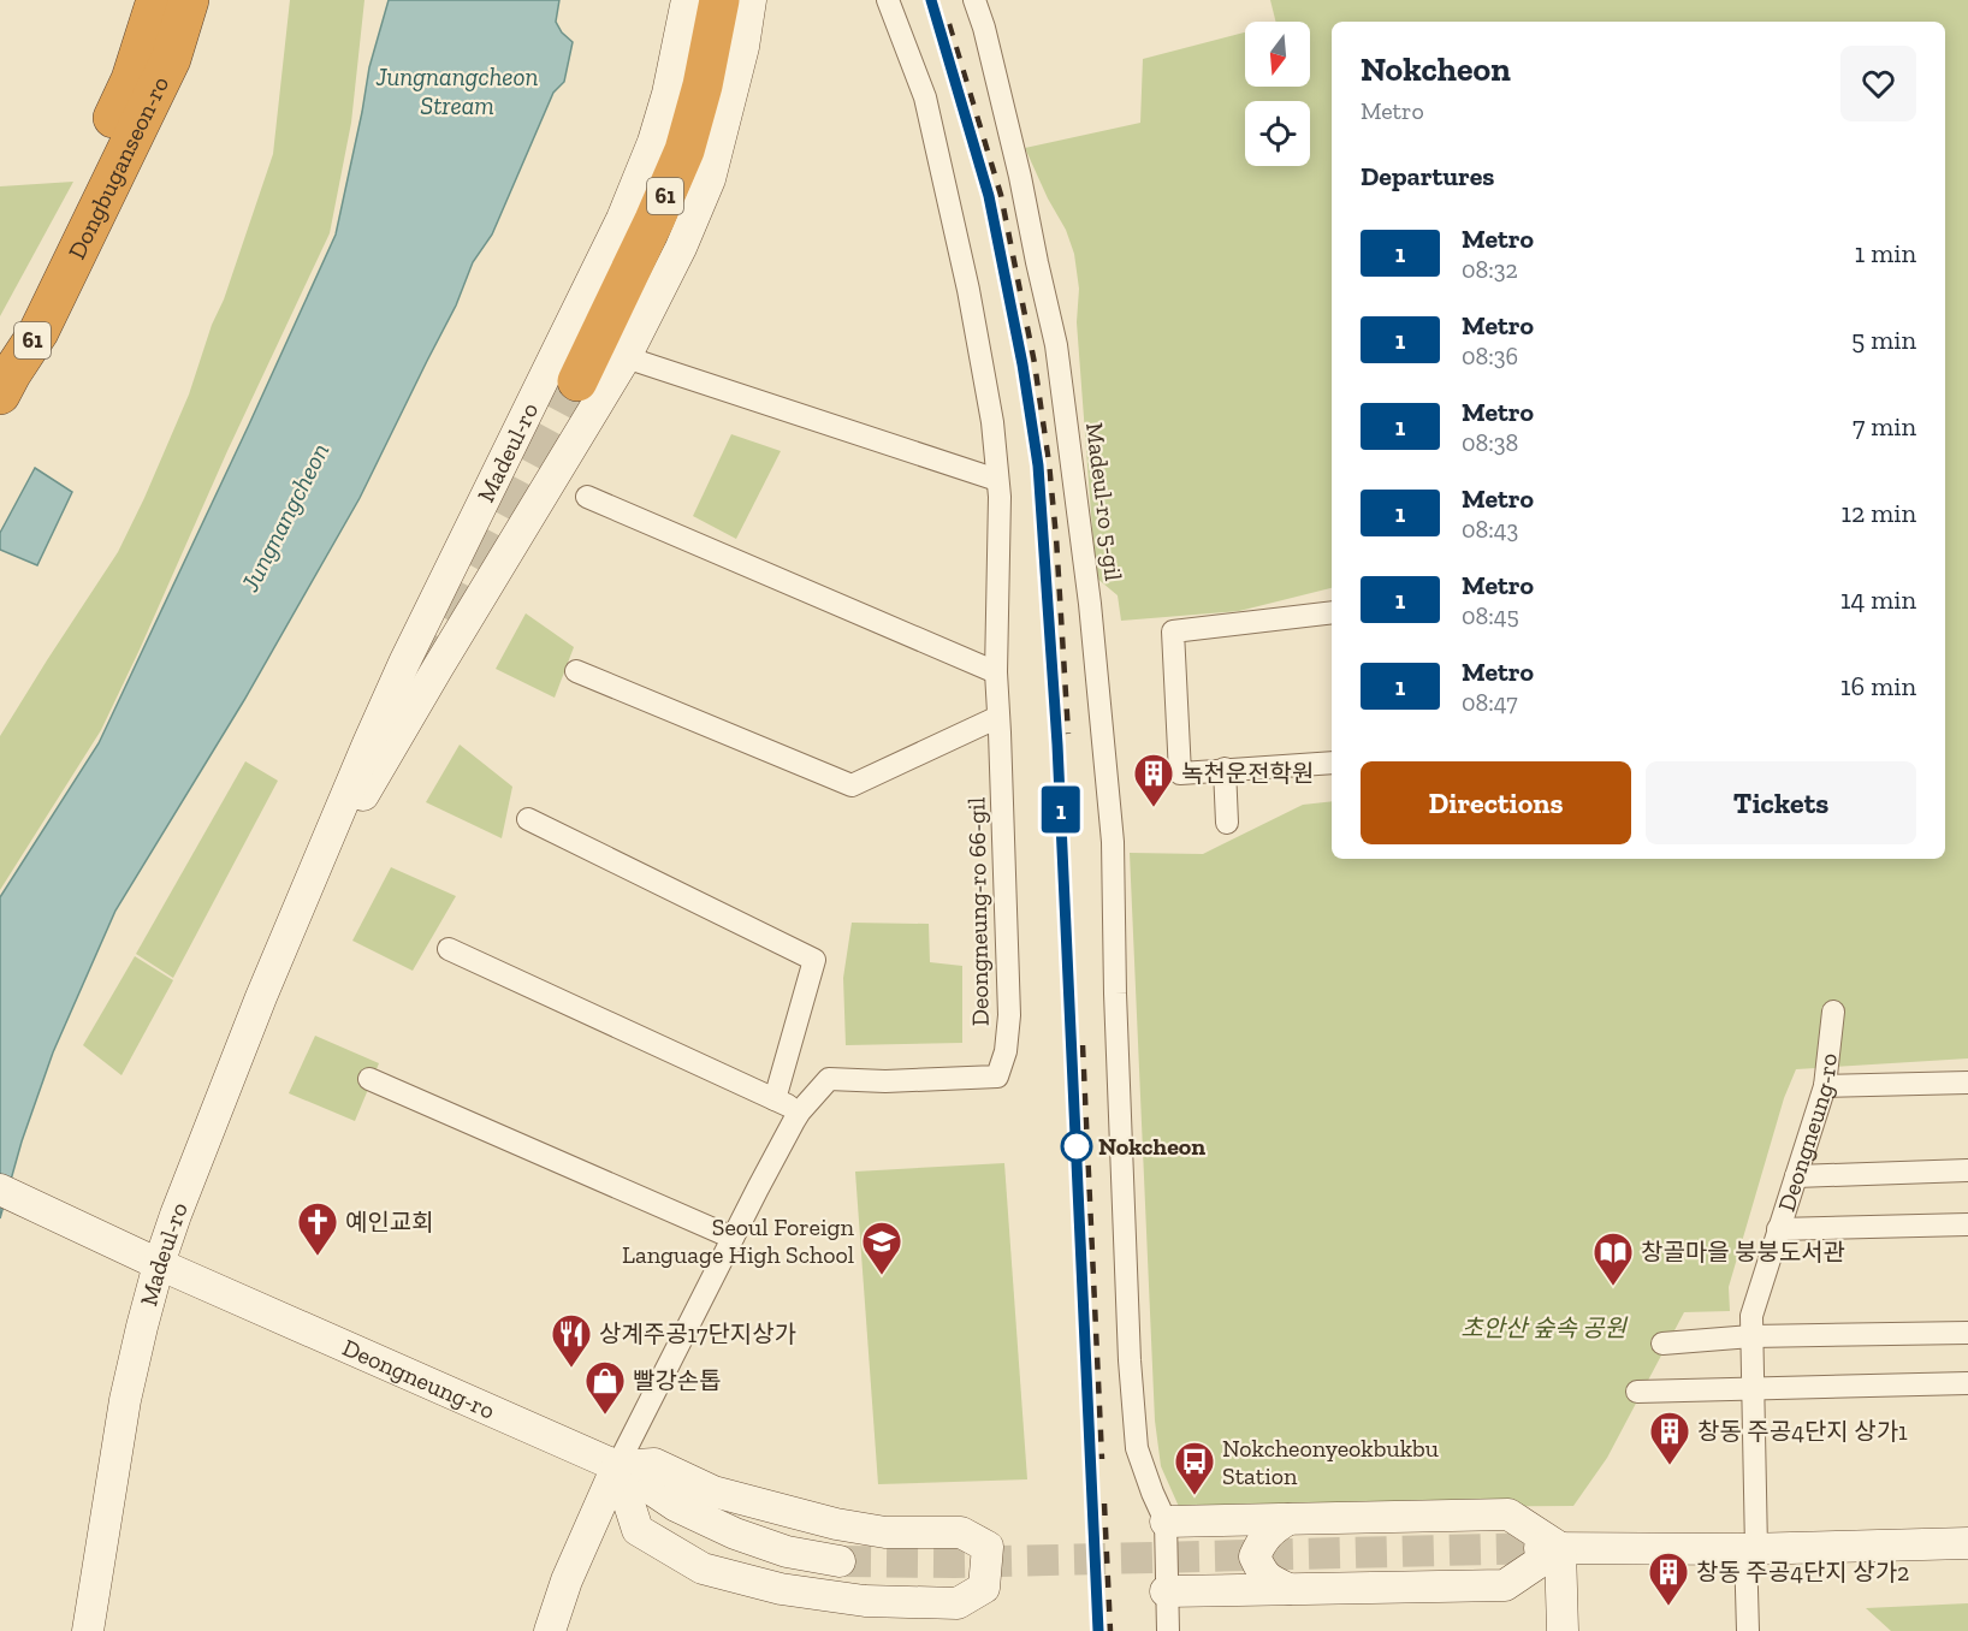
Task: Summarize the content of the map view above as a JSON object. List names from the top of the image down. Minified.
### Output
{"streets":{"highway":["Dongbuganseon-ro","61"],"main road":["Madeul-ro","Deongneung-ro"],"street":["Madeul-ro 5-gil","Deongneung-ro 66-gil"]},"crossings":[["Madeul-ro","Deongneung-ro"],["Deongneung-ro 66-gil","Deongneung-ro"]],"water":["Jungnangcheon Stream","Jungnangcheon"],"parks":["초안산 숲속 공원"],"places":{"building":["녹천운전학원","창동 주공4단지 상가1","창동 주공4단지 상가2"],"other":["Nokcheon"],"church":["예인교회"],"school or university":["Seoul Foreign Language High School"],"library":["창골마을 붕붕도서관"],"restaurant":["상계주공17단지상가"],"shop":["빨강손톱"],"bus stop":["Nokcheonyeokbukbu Station"]},"lines":["metro line 1"],"north":"bottom","page":{"on_map":"1","heading":[["Nokcheon","Metro"],"Departures"],"list":[{"mark":"1","name":"Metro","note":"08:32","value":"1 min"},{"mark":"1","name":"Metro","note":"08:36","value":"5 min"},{"mark":"1","name":"Metro","note":"08:38","value":"7 min"},{"mark":"1","name":"Metro","note":"08:43","value":"12 min"},{"mark":"1","name":"Metro","note":"08:45","value":"14 min"},{"mark":"1","name":"Metro","note":"08:47","value":"16 min"}],"buttons":["Directions","Tickets"]}}
